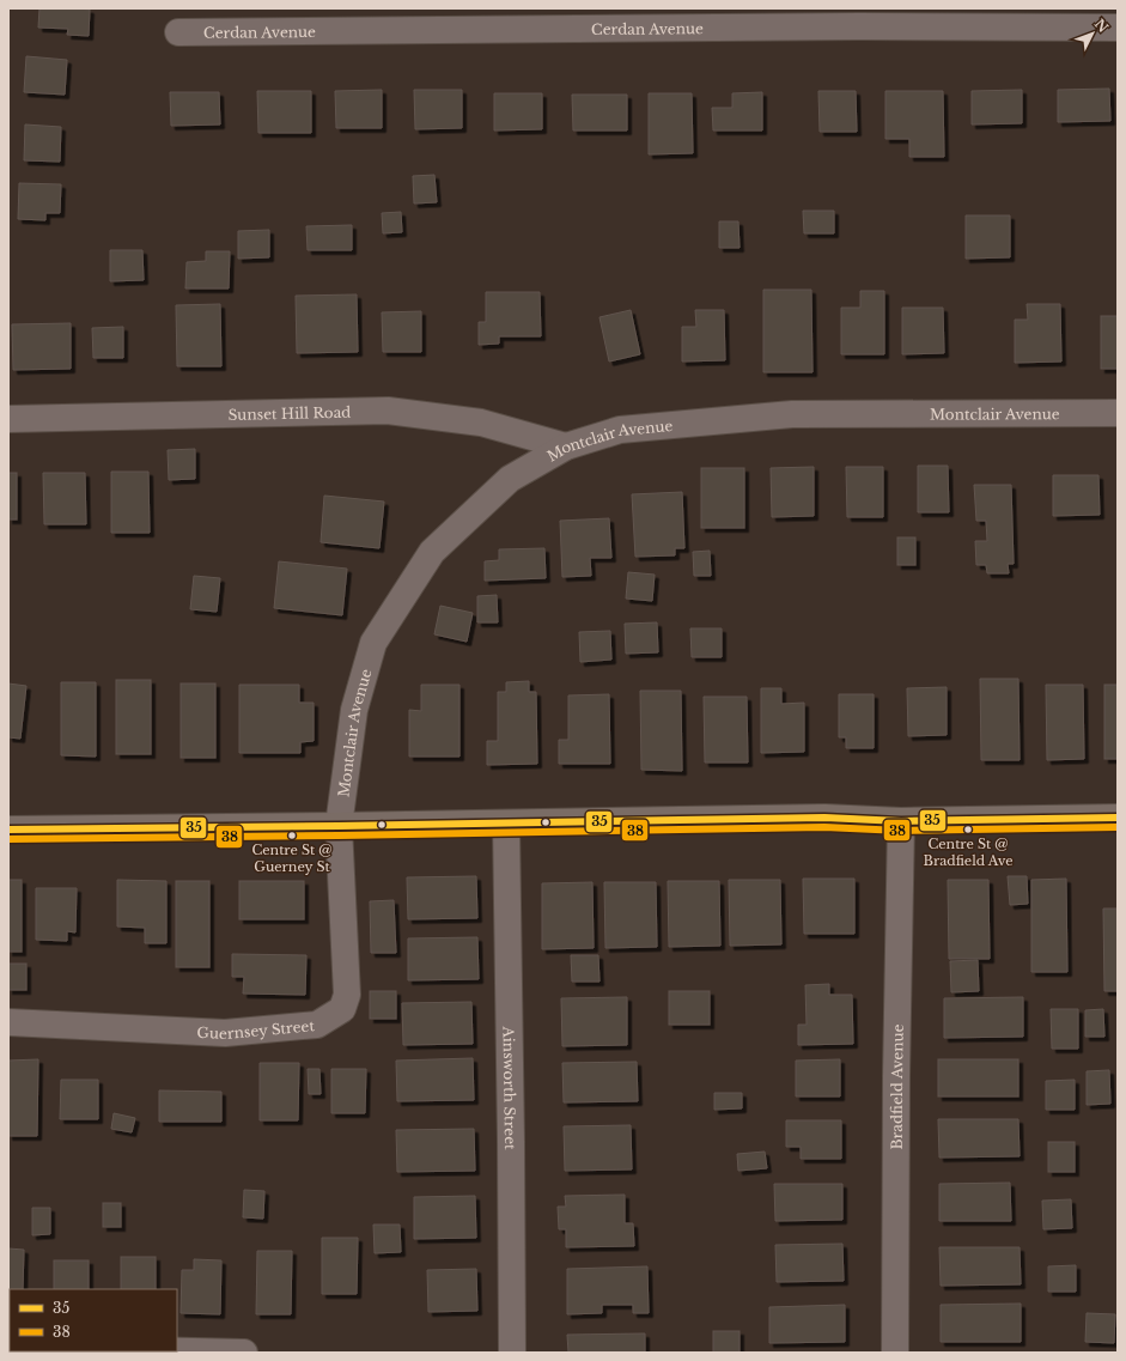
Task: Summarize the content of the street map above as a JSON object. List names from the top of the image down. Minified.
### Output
{"streets":{"street":["Cerdan Avenue","Sunset Hill Road","Montclair Avenue","Guernsey Street","Bradfield Avenue","Ainsworth Street"]},"crossings":[["Sunset Hill Road","Montclair Avenue"],["Montclair Avenue","Guernsey Street"]],"places":["Centre St @ Bradfield Ave","Centre St @ Guerney St"],"lines":["transit line 35","transit line 38"],"legend":["35","38"],"north":"top right"}
